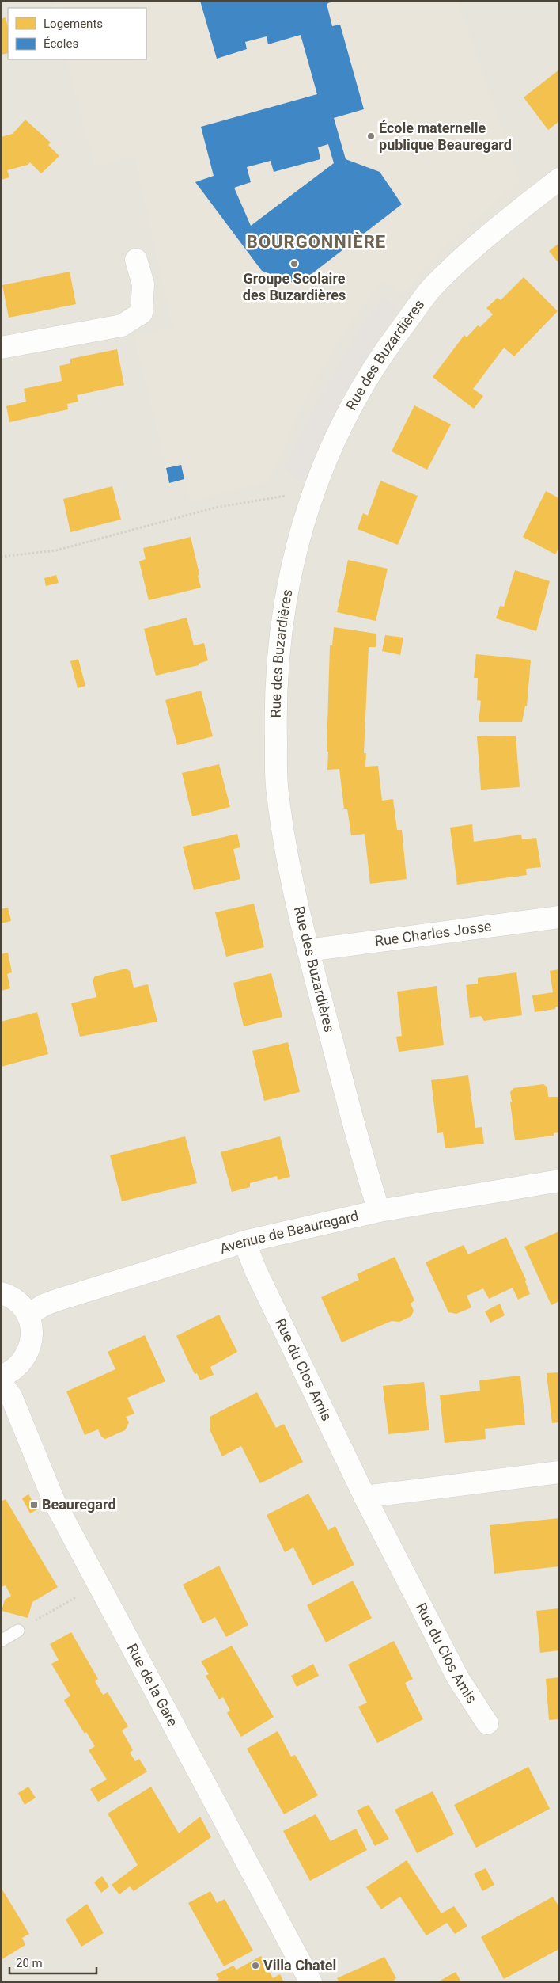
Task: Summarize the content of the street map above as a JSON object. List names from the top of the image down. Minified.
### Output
{"streets":{"street":["Rue des Buzardières","Rue Charles Josse","Avenue de Beauregard","Rue du Clos Amis","Rue de la Gare"]},"crossings":[["Rue des Buzardières","Rue Charles Josse"],["Rue des Buzardières","Avenue de Beauregard"],["Avenue de Beauregard","Rue du Clos Amis"]],"districts":["BOURGONNIÈRE"],"places":{"other":["École maternelle publique Beauregard","Groupe Scolaire des Buzardières","Villa Chatel"],"transit":["Beauregard"]},"legend":["Logements","Écoles"],"scale_bar":"20 m"}
